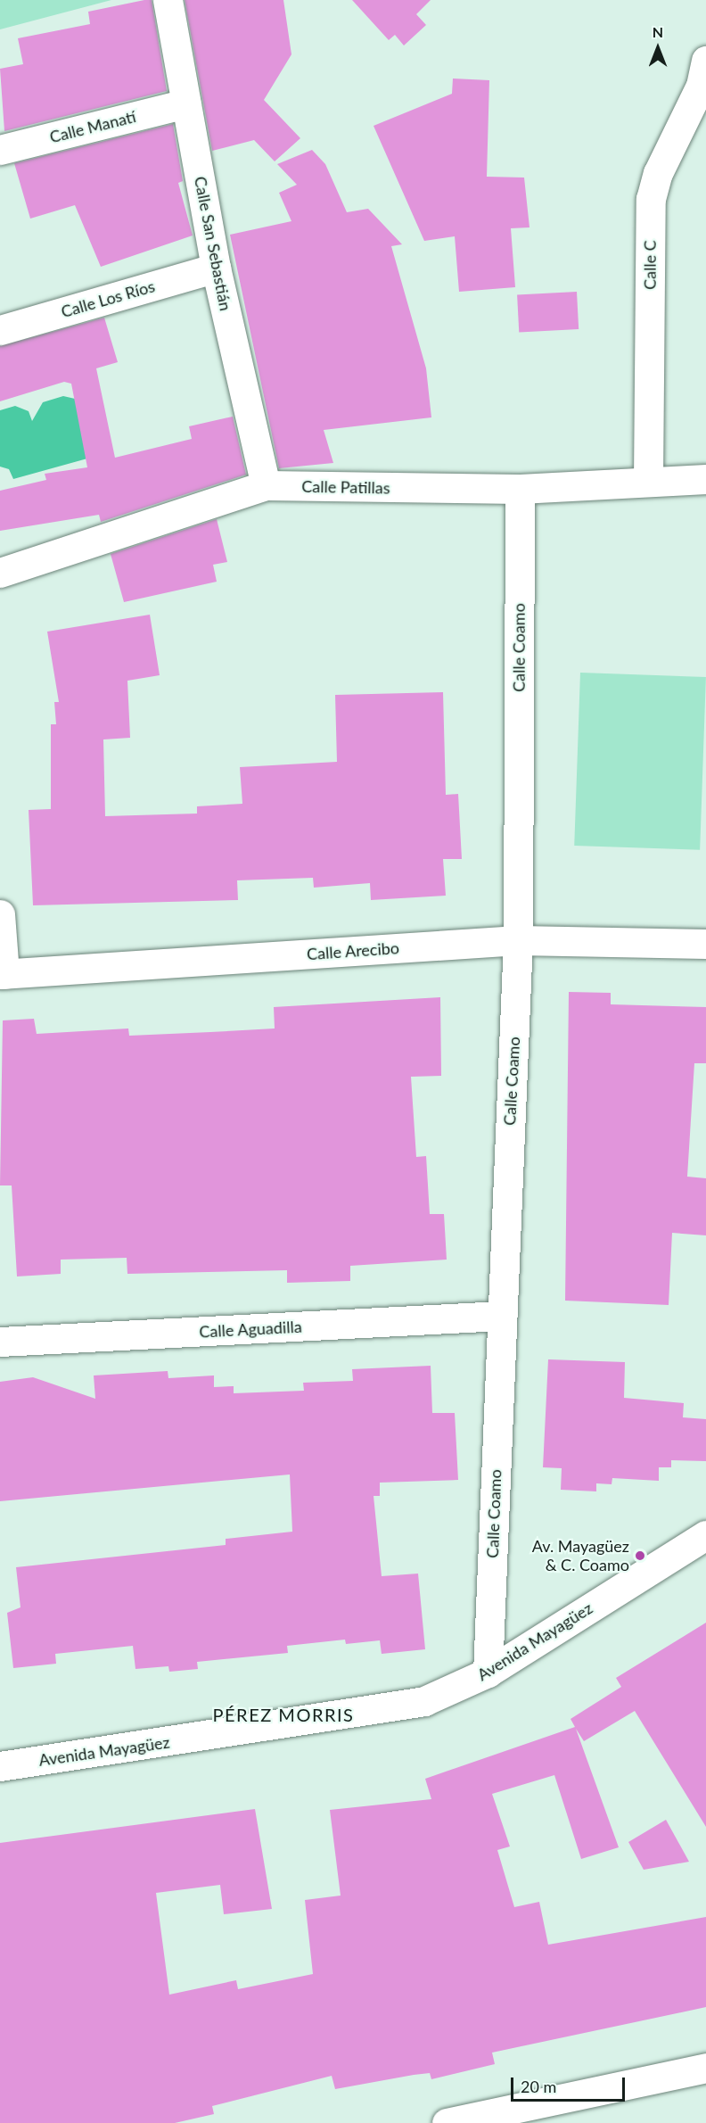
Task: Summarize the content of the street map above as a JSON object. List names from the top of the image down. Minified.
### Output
{"streets":{"street":["Calle Manatí","Calle San Sebastián","Calle C","Calle Los Ríos","Calle Patillas","Calle Coamo","Calle Arecibo","Calle Aguadilla","Avenida Mayagüez"]},"crossings":[["Calle Manatí","Calle San Sebastián"],["Calle San Sebastián","Calle Los Ríos"],["Calle San Sebastián","Calle Patillas"],["Calle C","Calle Patillas"],["Calle Patillas","Calle Coamo"],["Calle Coamo","Calle Arecibo"],["Calle Coamo","Calle Aguadilla"],["Calle Coamo","Avenida Mayagüez"]],"districts":["PÉREZ MORRIS"],"places":["Av. Mayagüez & C. Coamo"],"scale_bar":"20 m","north":"top"}
